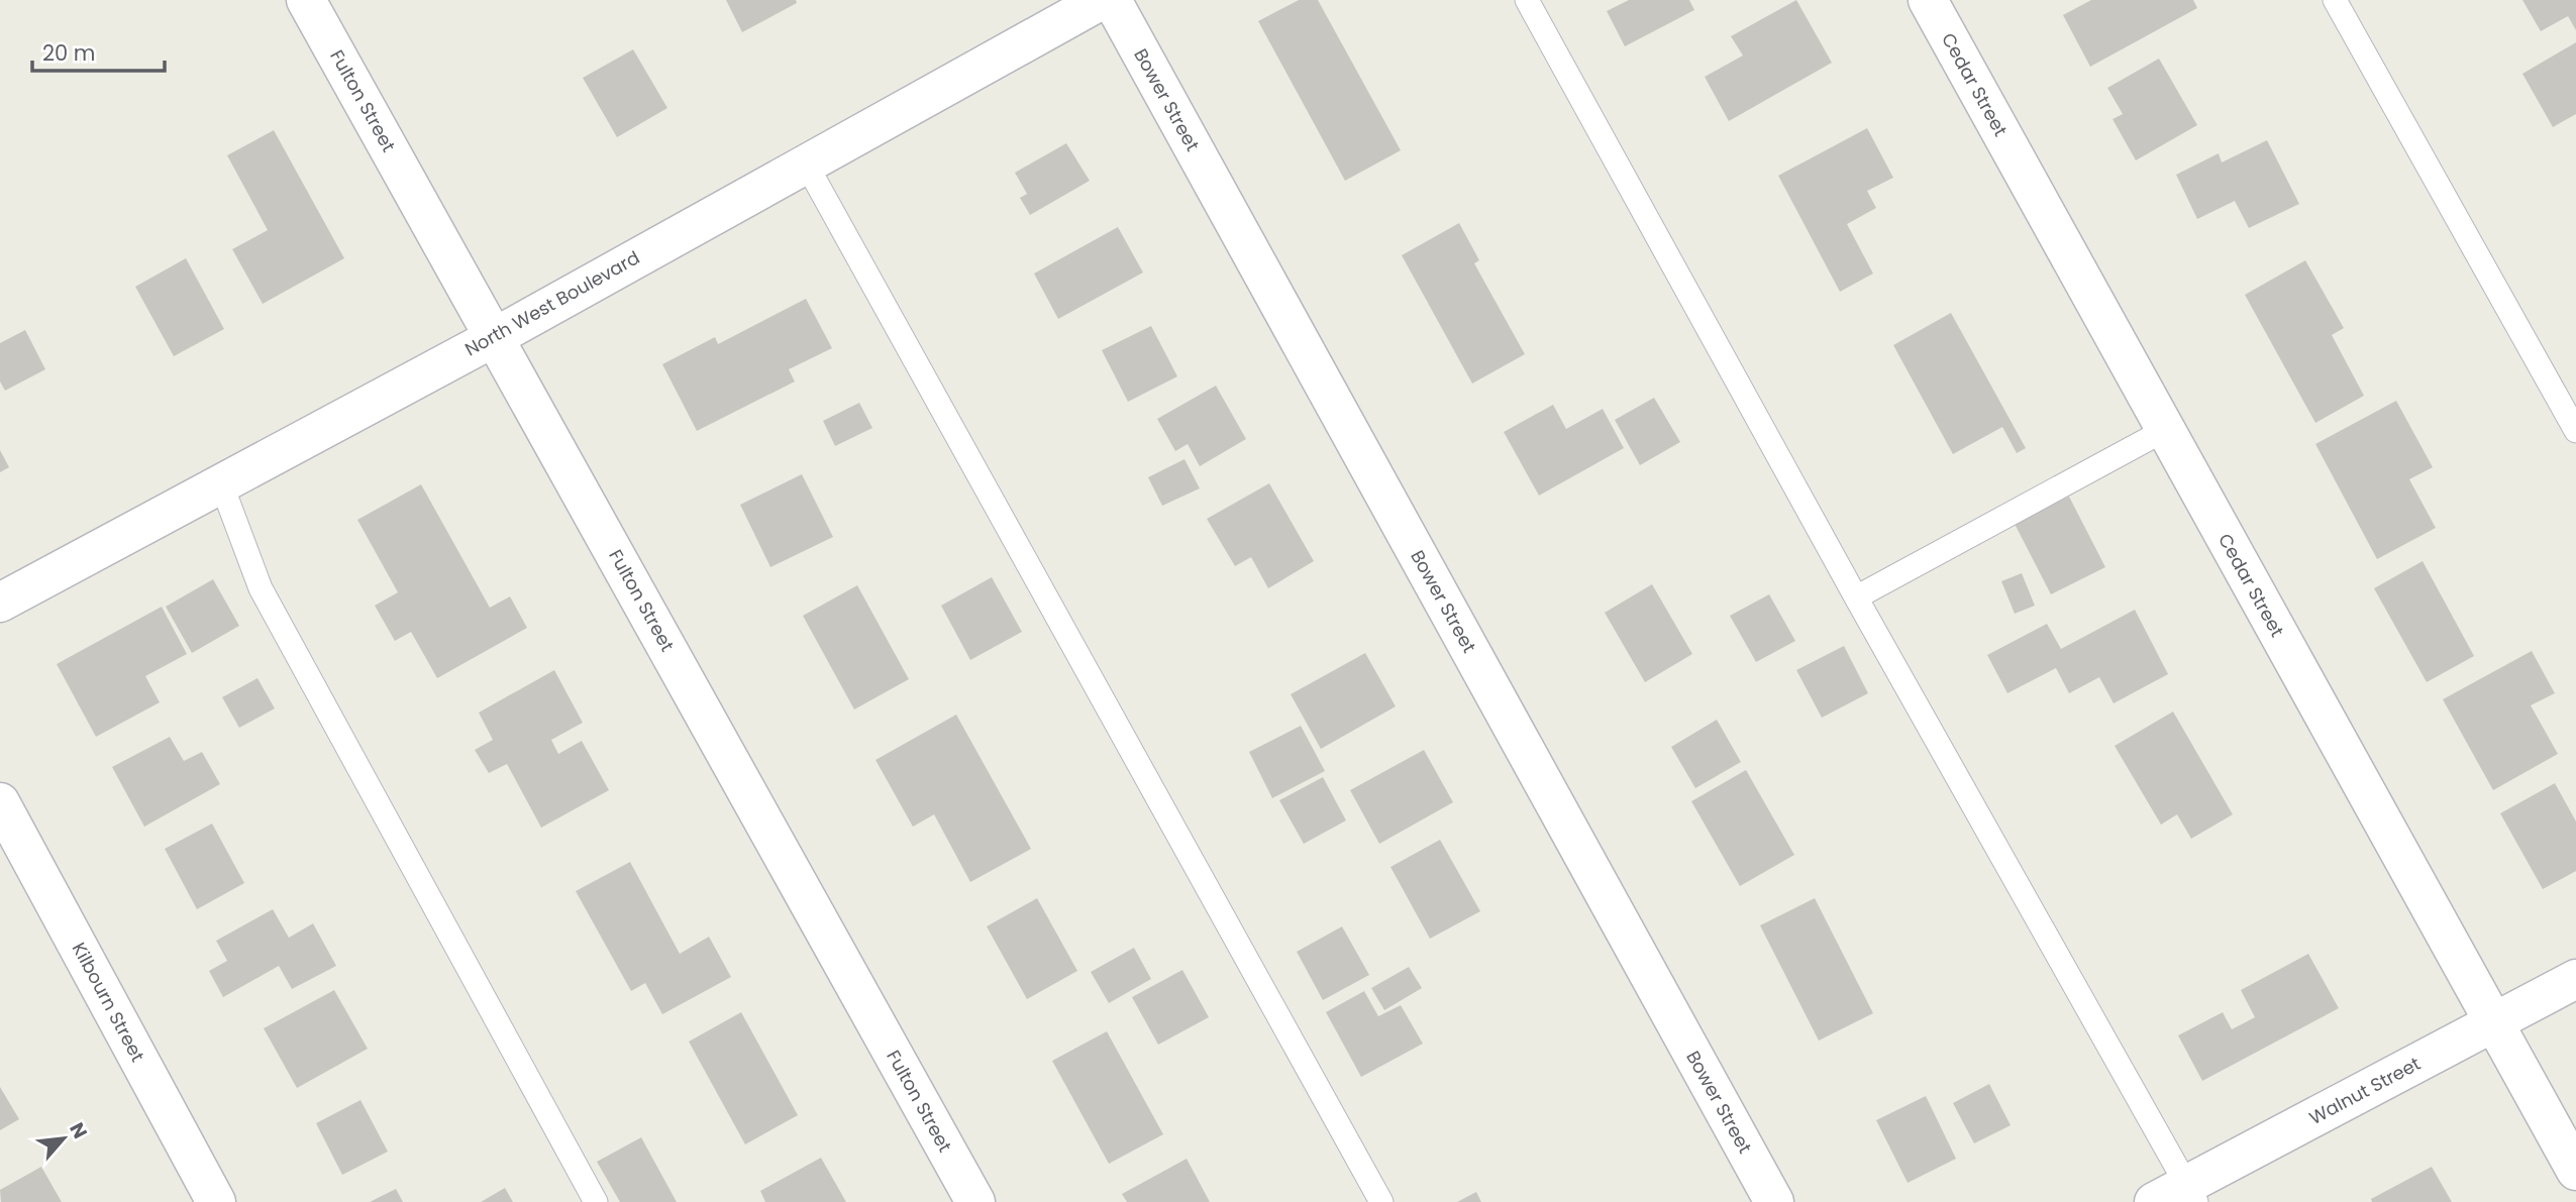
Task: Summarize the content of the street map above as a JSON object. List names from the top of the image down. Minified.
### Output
{"streets":{"street":["Cedar Street","Bower Street","Fulton Street","North West Boulevard","Kilbourn Street","Walnut Street"]},"crossings":[["Cedar Street","Walnut Street"],["Fulton Street","North West Boulevard"]],"scale_bar":"20 m","north":"top right"}
